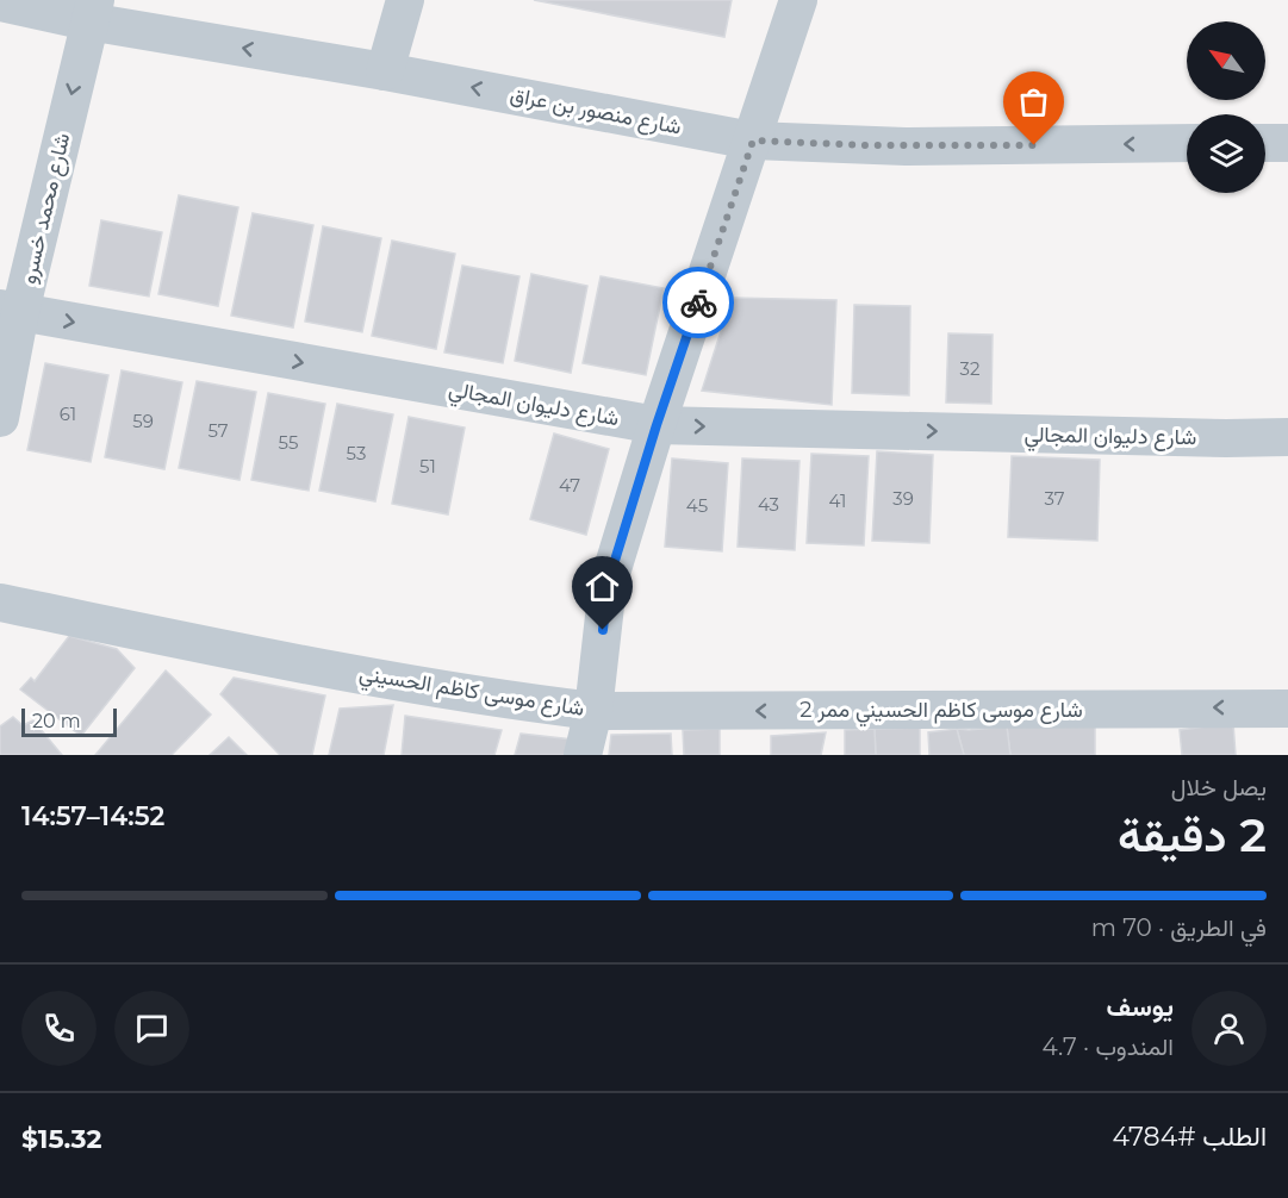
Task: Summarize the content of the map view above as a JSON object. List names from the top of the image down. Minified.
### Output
{"streets":{"street":["شارع منصور بن عراق","شارع محمد خسرو","شارع دليوان المجالي","شارع موسى كاظم الحسيني","شارع موسى كاظم الحسيني ممر 2"]},"crossings":[["شارع منصور بن عراق","شارع محمد خسرو"],["شارع منصور بن عراق","شارع موسى كاظم الحسيني"],["شارع محمد خسرو","شارع دليوان المجالي"],["شارع دليوان المجالي","شارع موسى كاظم الحسيني"],["شارع موسى كاظم الحسيني","شارع موسى كاظم الحسيني ممر 2"]],"one_way":["شارع منصور بن عراق","شارع محمد خسرو","شارع دليوان المجالي","شارع موسى كاظم الحسيني ممر 2"],"house_numbers":["32","61","59","57","55","53","51","47","39","37","41","43","45"],"scale_bar":"20 m","north":"top left","page":{"scale":"20 m","heading":["2 دقيقة","يصل خلال","14:52–14:57"],"panel":["يوسف","المندوب · 4.7","الطلب #4784","$15.32"],"bar":"في الطريق · 70 m"}}
